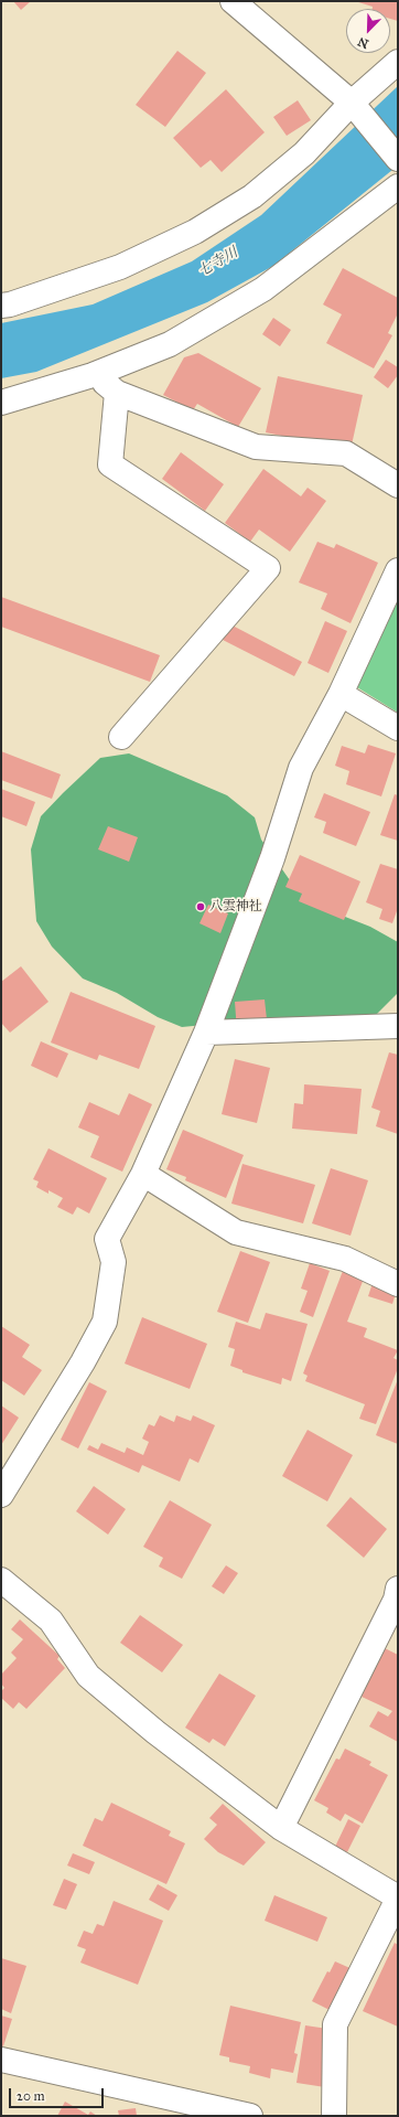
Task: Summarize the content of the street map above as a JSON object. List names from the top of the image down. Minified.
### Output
{"water":["七寺川"],"places":["八雲神社"],"scale_bar":"20 m","north":"bottom left"}
